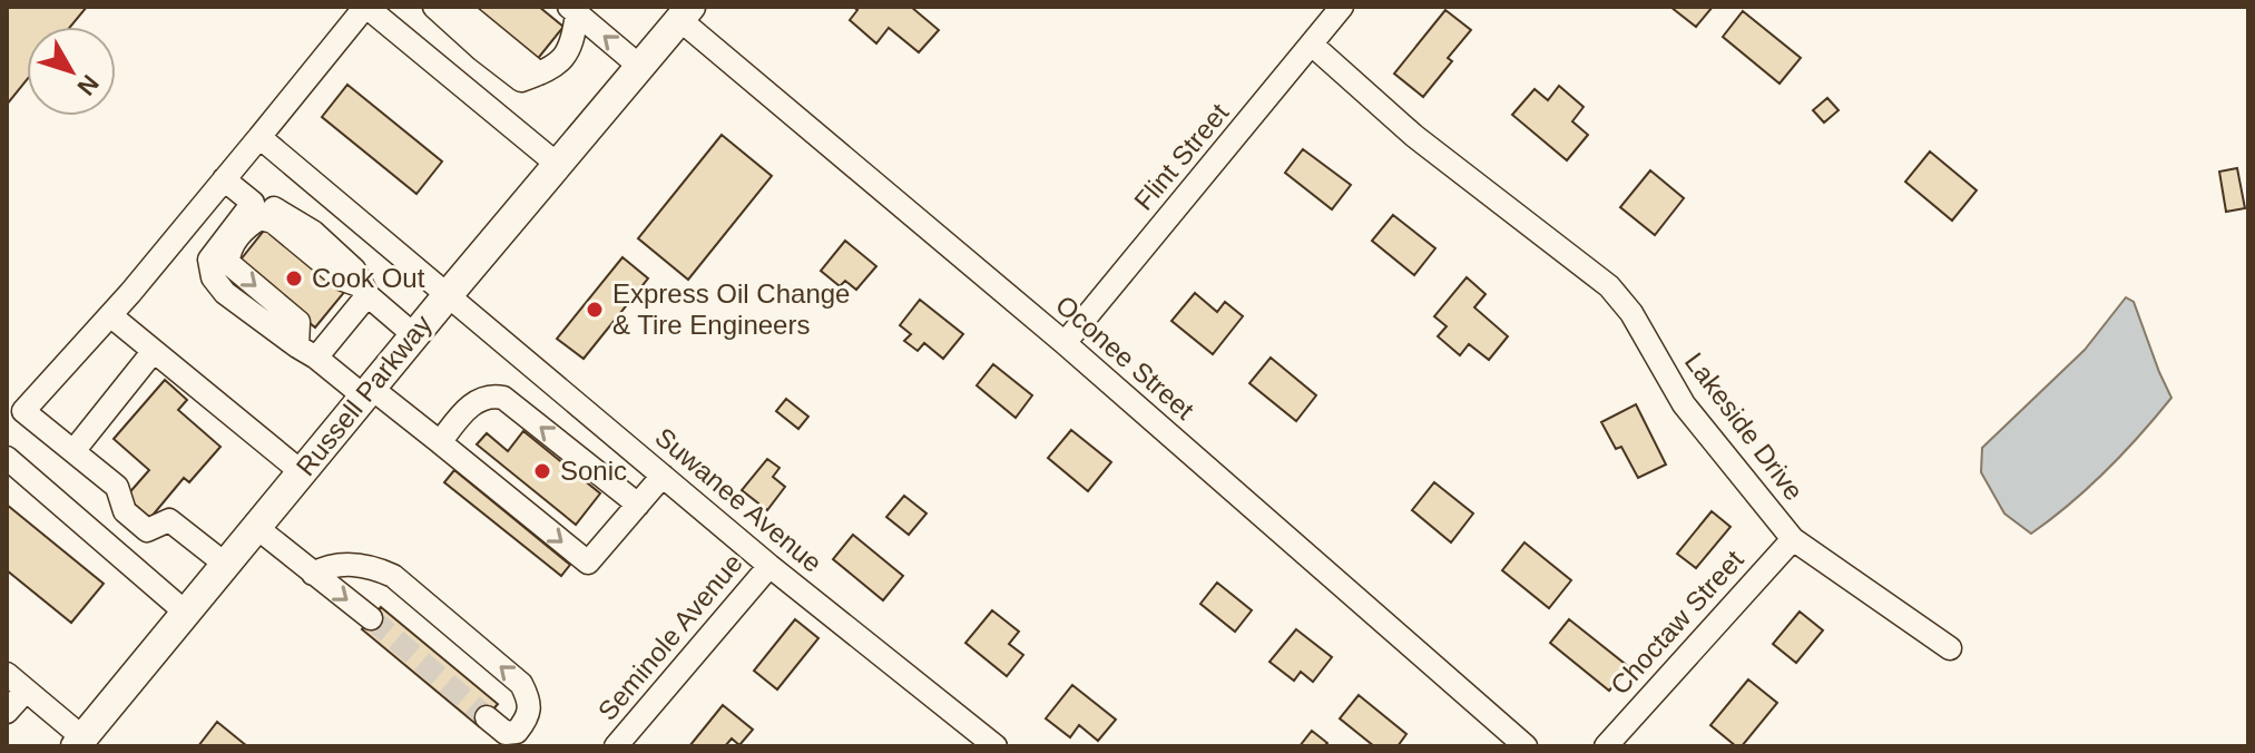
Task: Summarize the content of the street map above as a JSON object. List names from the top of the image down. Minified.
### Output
{"streets":{"main road":["Russell Parkway"],"street":["Flint Street","Oconee Street","Lakeside Drive","Suwanee Avenue","Choctaw Street","Seminole Avenue"]},"crossings":[["Flint Street","Oconee Street"],["Flint Street","Lakeside Drive"],["Oconee Street","Russell Parkway"],["Russell Parkway","Suwanee Avenue"],["Lakeside Drive","Choctaw Street"],["Suwanee Avenue","Seminole Avenue"]],"places":["Cook Out","Express Oil Change & Tire Engineers","Sonic"],"north":"bottom right"}
